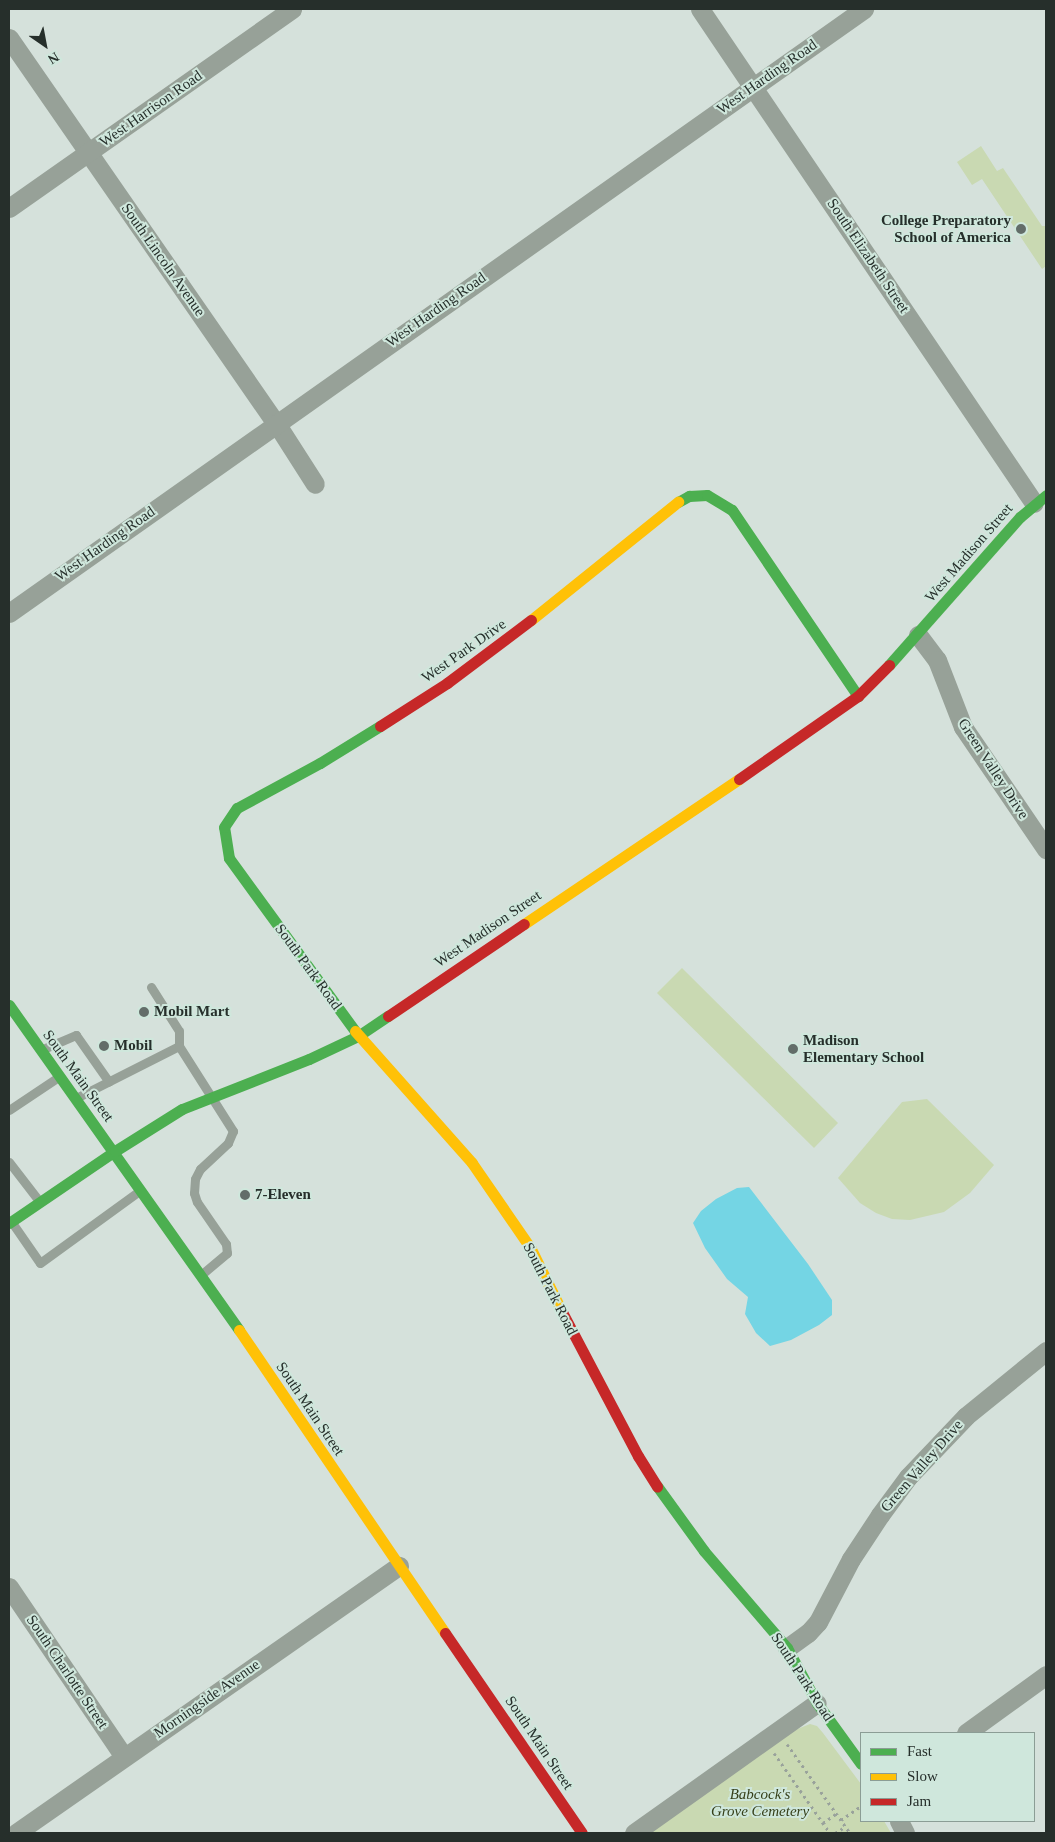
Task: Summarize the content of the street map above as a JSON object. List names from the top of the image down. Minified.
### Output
{"streets":{"street":["West Harding Road","West Harrison Road","South Elizabeth Street","South Lincoln Avenue","West Madison Street","West Park Drive","Green Valley Drive","South Park Road","South Main Street","South Charlotte Street","Morningside Avenue"]},"crossings":[["West Harding Road","South Elizabeth Street"],["West Harding Road","South Lincoln Avenue"],["West Harrison Road","South Lincoln Avenue"],["South Elizabeth Street","West Madison Street"],["West Madison Street","West Park Drive"],["West Madison Street","Green Valley Drive"],["West Madison Street","South Park Road"],["West Madison Street","South Main Street"],["West Park Drive","South Park Road"],["Green Valley Drive","South Park Road"],["South Main Street","Morningside Avenue"],["South Charlotte Street","Morningside Avenue"]],"parks":["Babcock's Grove Cemetery"],"places":["College Preparatory School of America","Mobil Mart","Mobil","Madison Elementary School","7-Eleven"],"legend":["Fast","Slow","Jam"],"north":"bottom right"}
